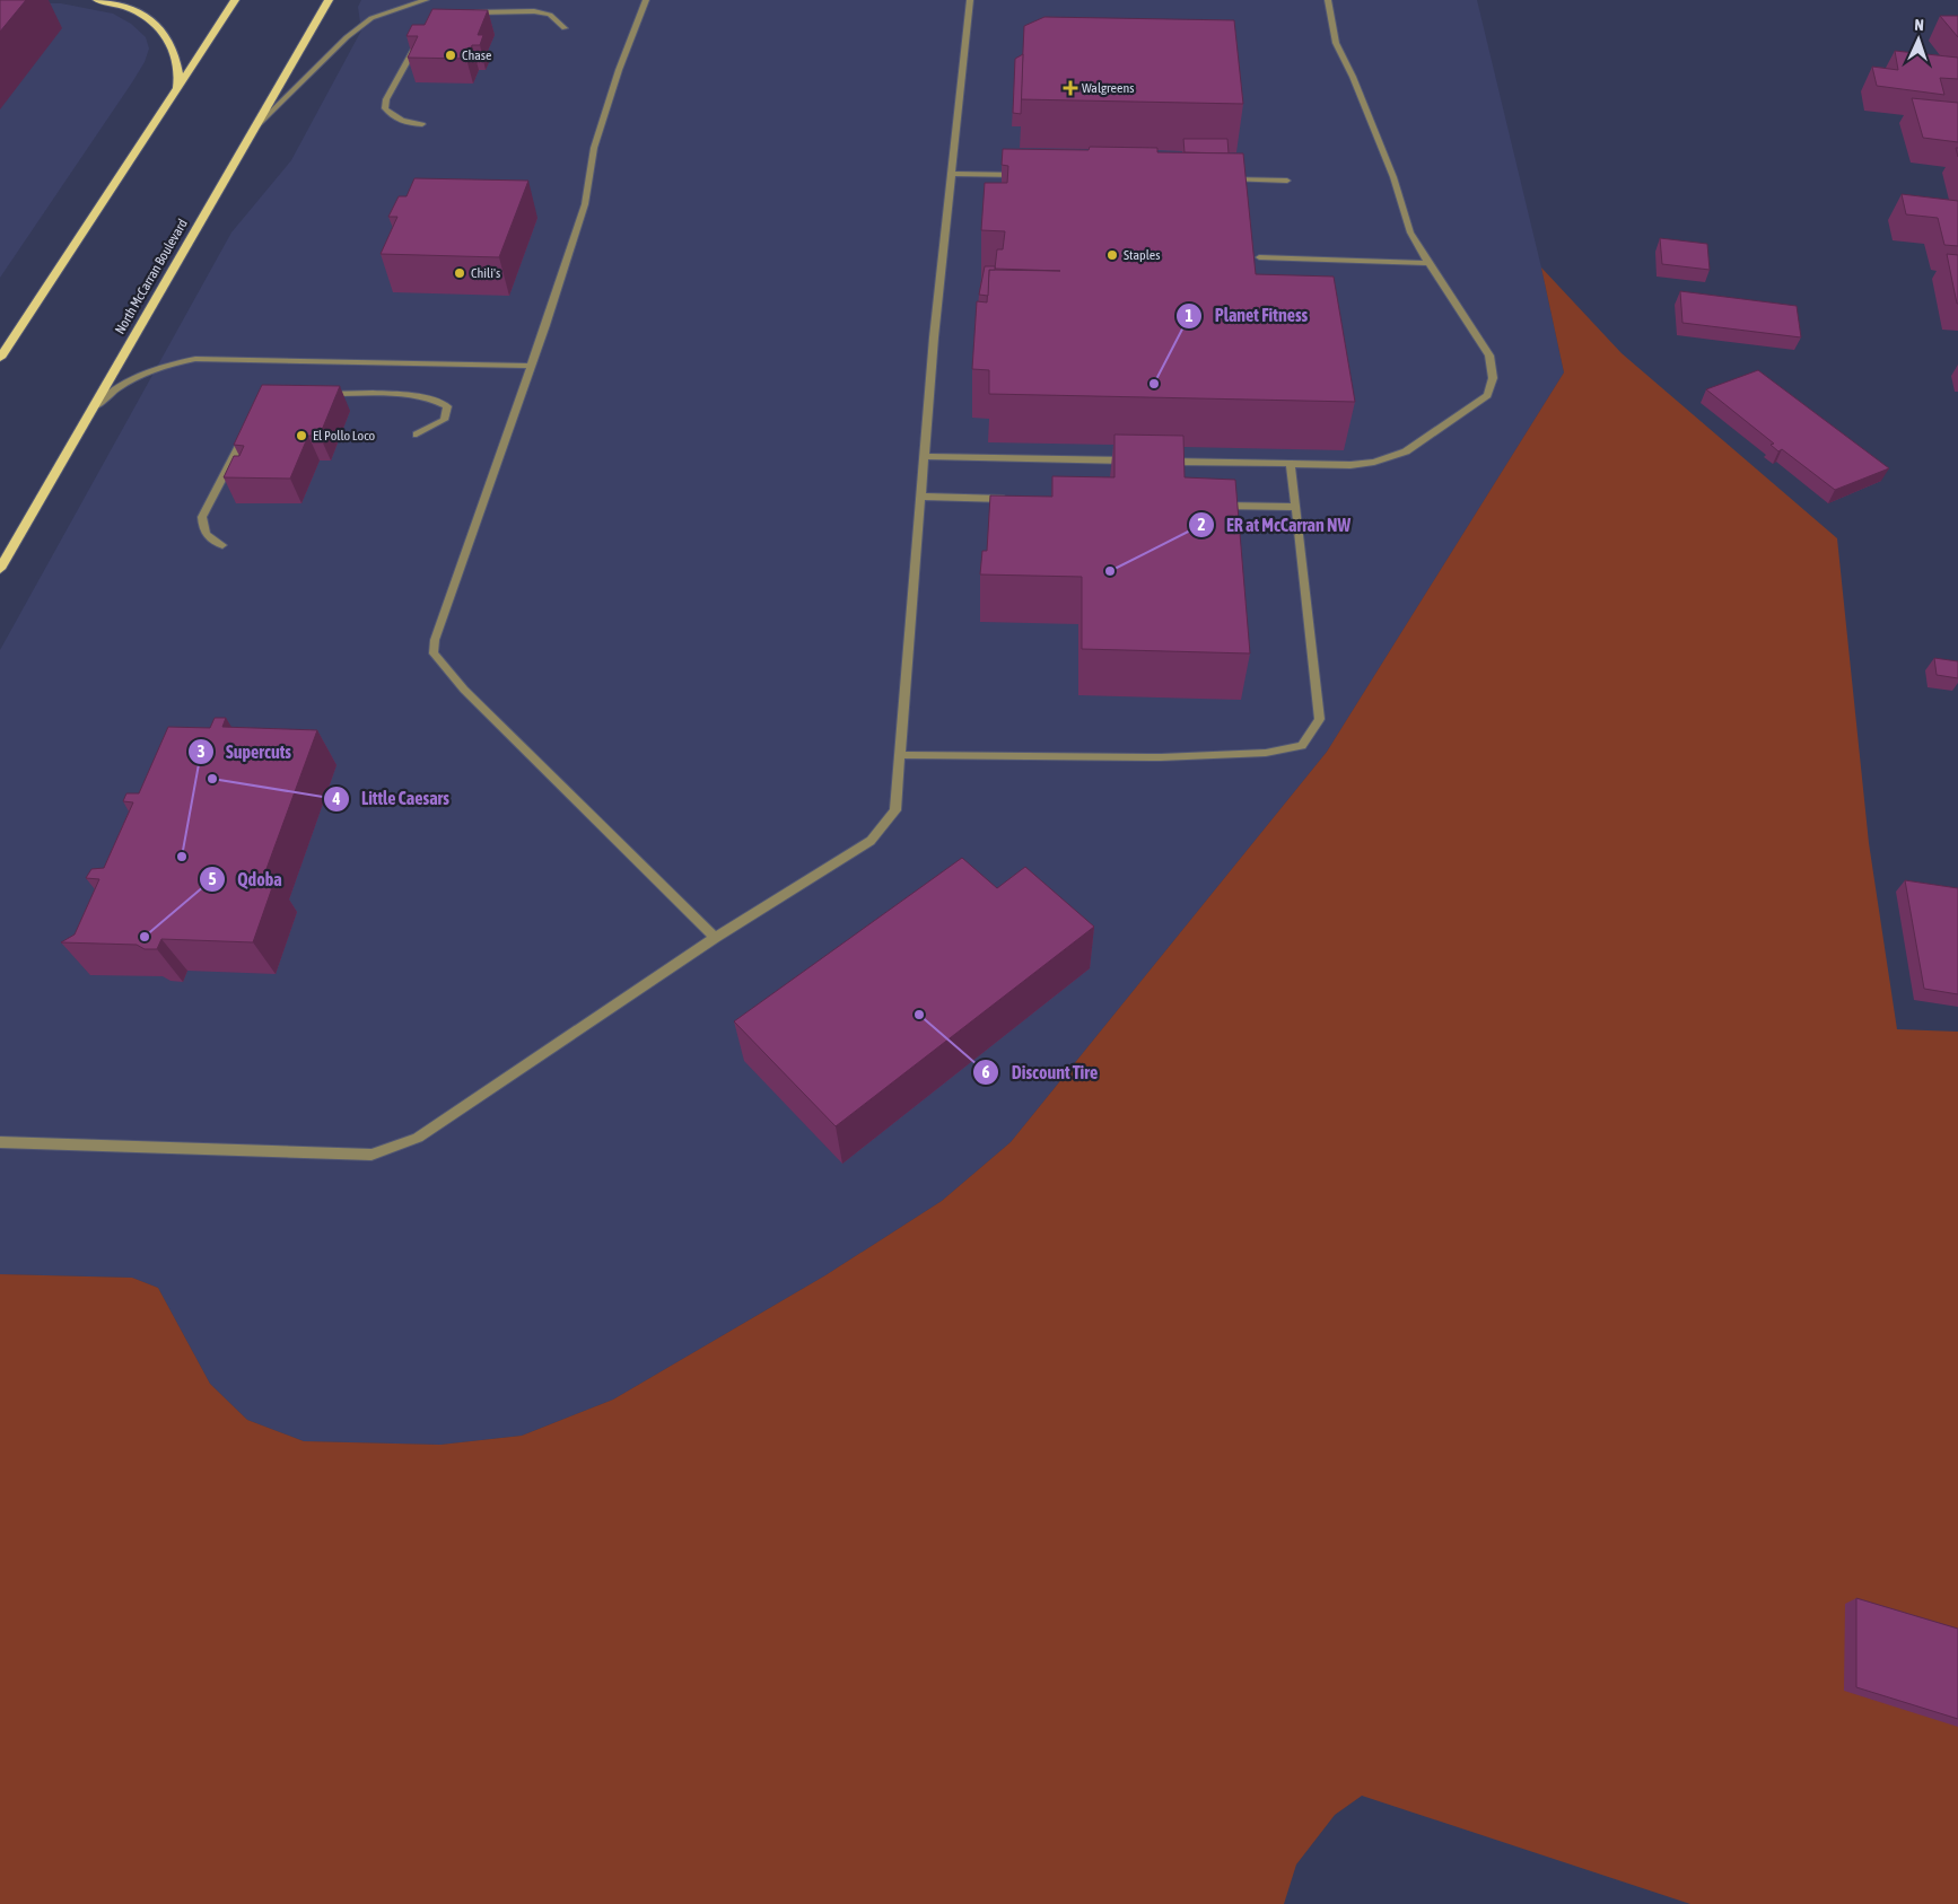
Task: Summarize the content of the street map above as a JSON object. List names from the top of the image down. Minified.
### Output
{"streets":{"main road":["North McCarran Boulevard"]},"places":{"other":["Chase","Staples","Chili's","Planet Fitness","El Pollo Loco","ER at McCarran NW","Little Caesars","Supercuts","Qdoba","Discount Tire"],"health":["Walgreens"]},"north":"top"}
